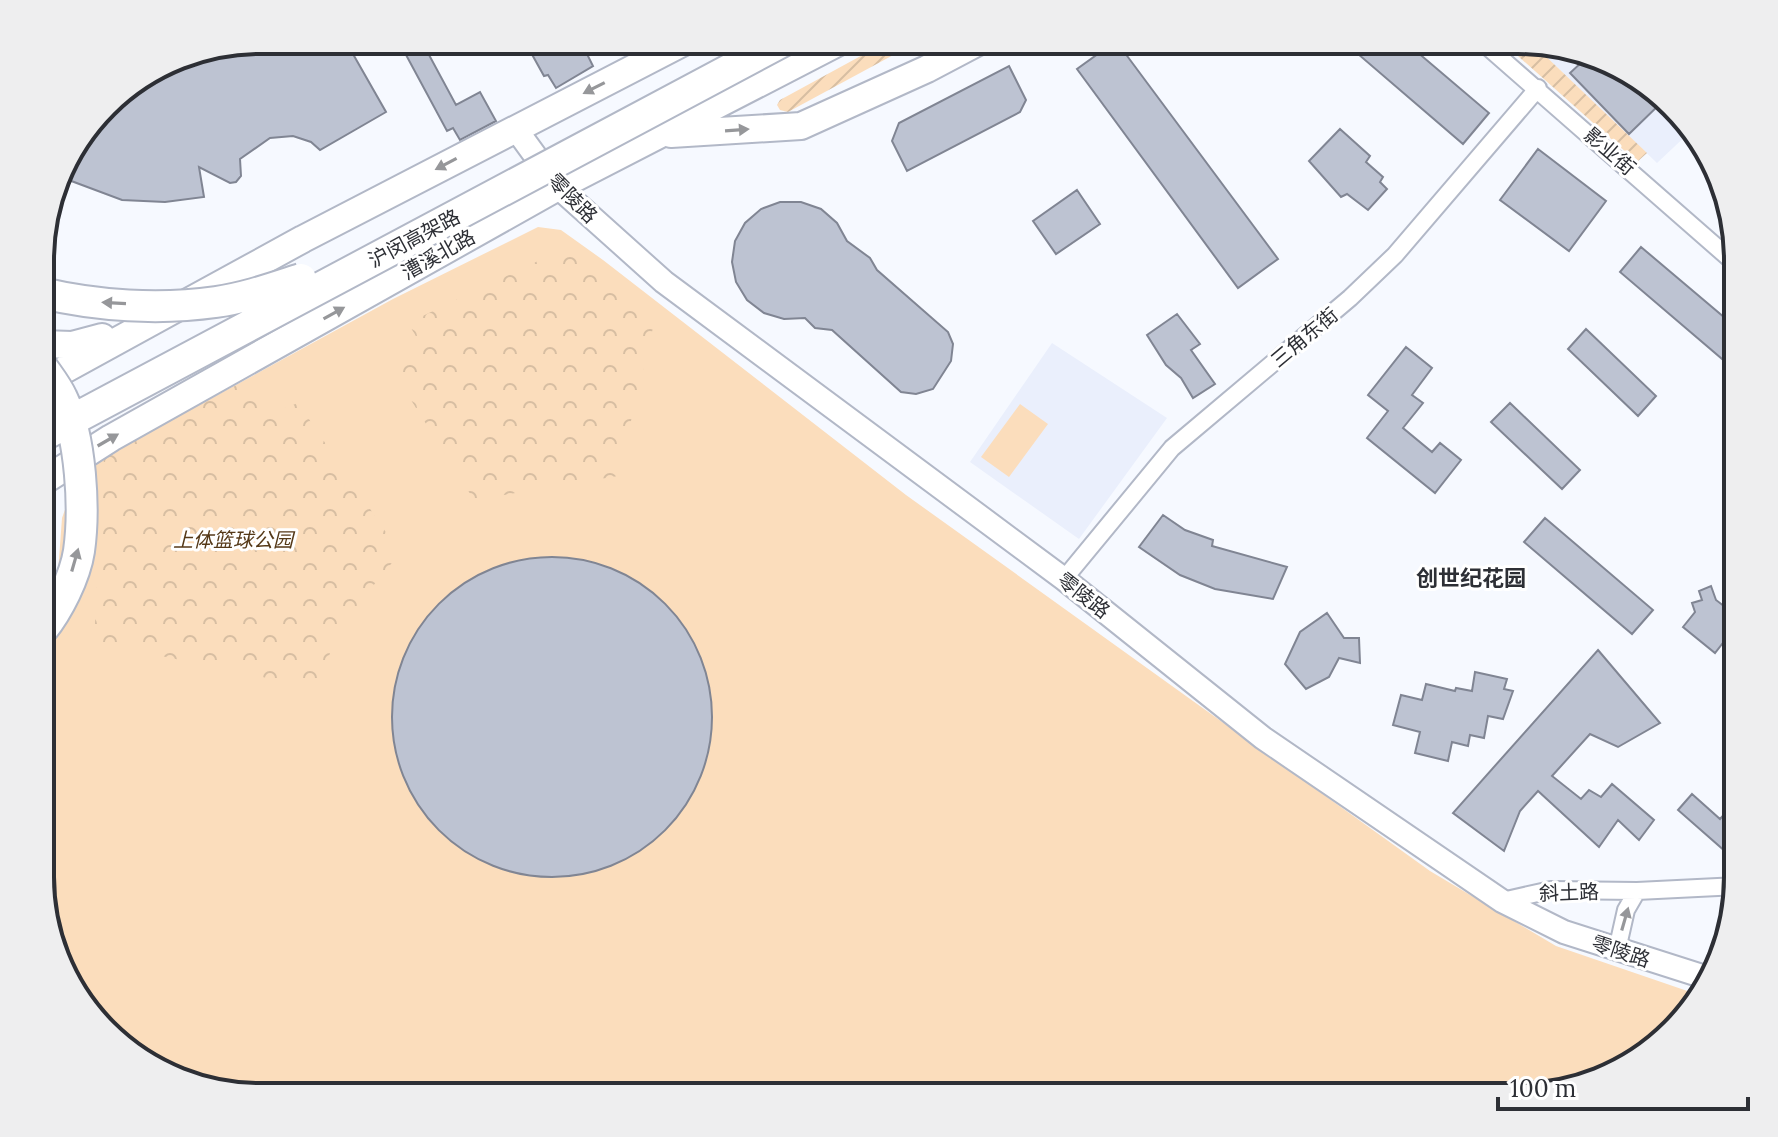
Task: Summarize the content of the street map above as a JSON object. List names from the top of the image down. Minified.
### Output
{"streets":{"highway":["沪闵高架路"],"main road":["漕溪北路"],"street":["影业街","零陵路","三角东街","斜土路"]},"crossings":[["影业街","三角东街"],["零陵路","漕溪北路"],["零陵路","三角东街"],["零陵路","斜土路"]],"districts":["创世纪花园"],"parks":["上体篮球公园"],"scale_bar":"100 m"}
